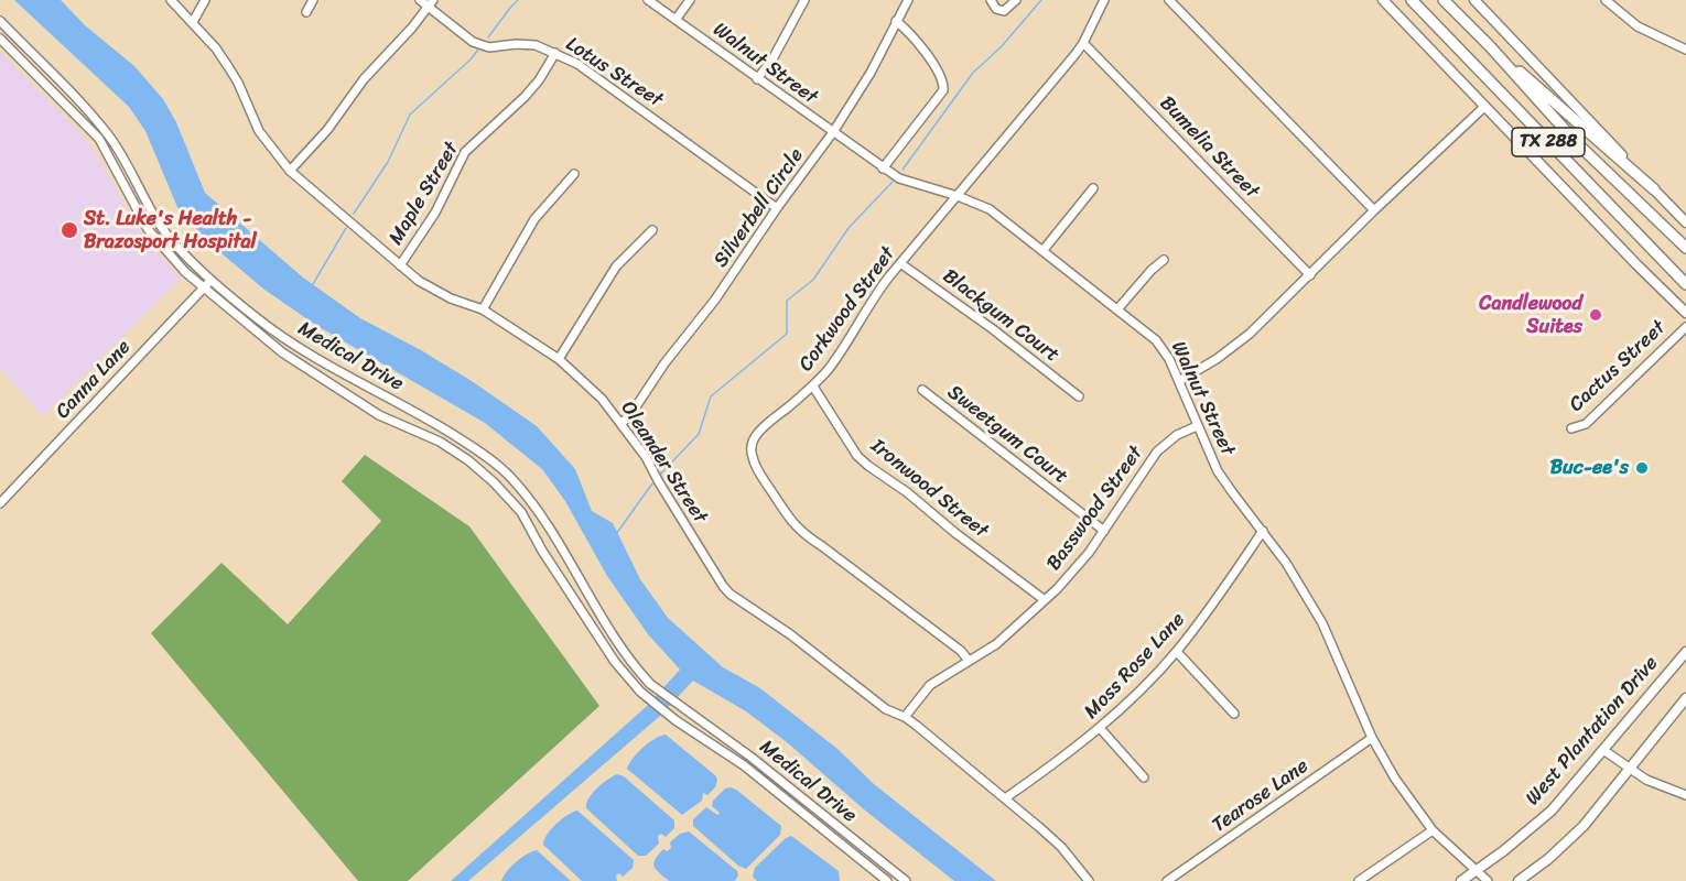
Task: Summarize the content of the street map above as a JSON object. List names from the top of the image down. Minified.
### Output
{"streets":{"highway":["TX 288"],"main road":["West Plantation Drive"],"street":["Walnut Street","Lotus Street","Bumelia Street","Maple Street","Silverbell Circle","Corkwood Street","Blackgum Court","Medical Drive","Cactus Street","Canna Lane","Sweetgum Court","Oleander Street","Ironwood Street","Basswood Street","Moss Rose Lane","Tearose Lane"]},"crossings":[["Walnut Street","Silverbell Circle"],["Walnut Street","Corkwood Street"],["Walnut Street","Basswood Street"],["Walnut Street","Moss Rose Lane"],["Walnut Street","West Plantation Drive"],["Walnut Street","Tearose Lane"],["Lotus Street","Maple Street"],["Lotus Street","Silverbell Circle"],["Bumelia Street","Corkwood Street"],["Maple Street","Oleander Street"],["Silverbell Circle","Oleander Street"],["Corkwood Street","Blackgum Court"],["Corkwood Street","Ironwood Street"],["Corkwood Street","Basswood Street"],["Medical Drive","Canna Lane"],["Sweetgum Court","Basswood Street"],["Oleander Street","Basswood Street"],["Oleander Street","Moss Rose Lane"],["Ironwood Street","Basswood Street"]],"places":["St. Luke's Health - Brazosport Hospital","Candlewood Suites","Buc-ee's"]}
